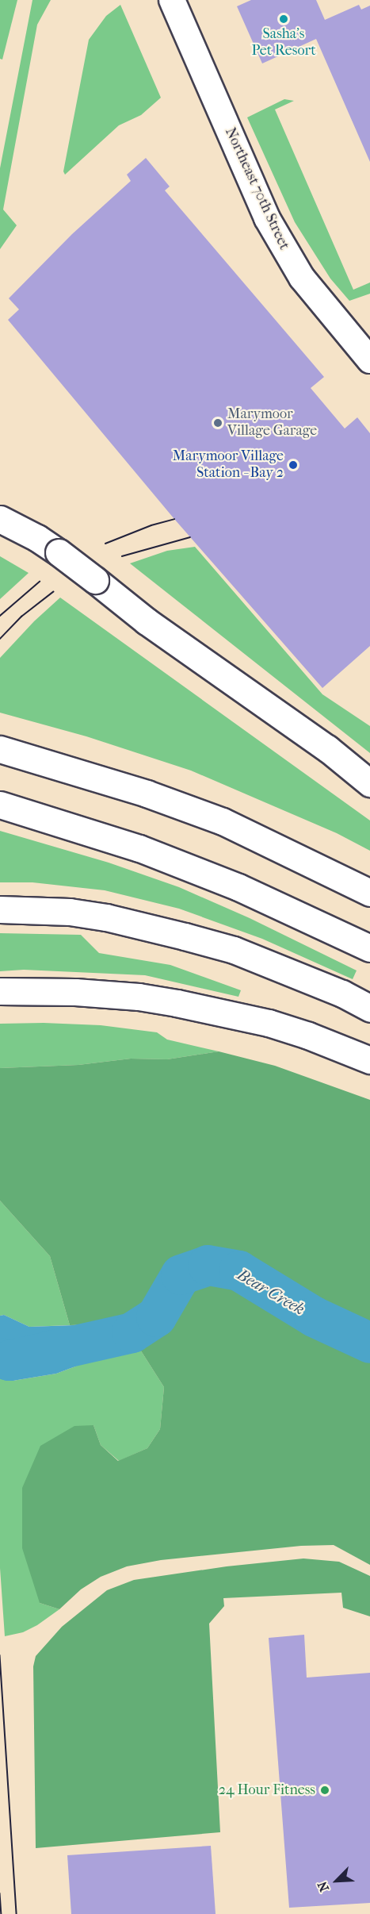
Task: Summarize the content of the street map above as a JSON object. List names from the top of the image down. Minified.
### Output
{"streets":{"street":["Northeast 70th Street"]},"water":["Bear Creek"],"places":["Sasha's Pet Resort","Marymoor Village Garage","Marymoor Village Station - Bay 2","24 Hour Fitness"],"north":"bottom left"}
